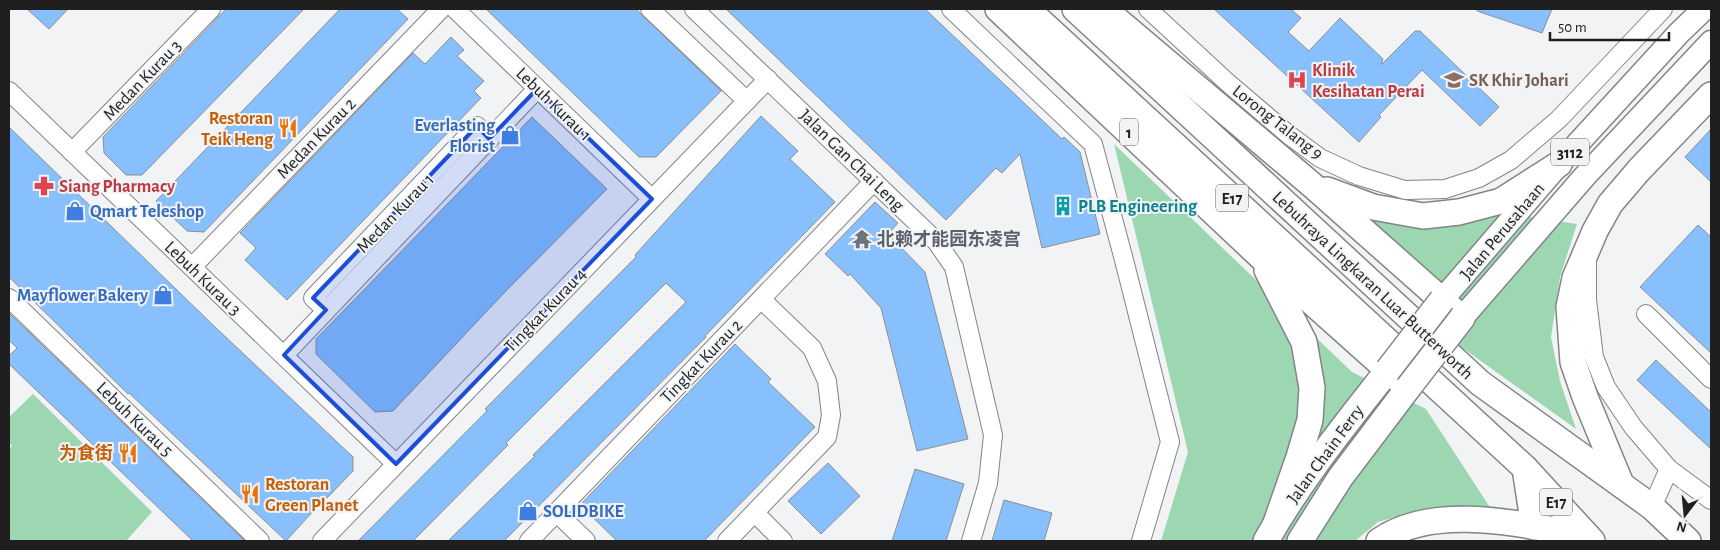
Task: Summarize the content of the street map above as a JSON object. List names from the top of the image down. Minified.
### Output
{"streets":{"highway":["1","E17","Lebuhraya Lingkaran Luar Butterworth","Jalan Chain Ferry"],"main road":["3112","Jalan Perusahaan"],"street":["Medan Kurau 3","Lebuh Kurau 1","Lorong Talang 9","Medan Kurau 2","Jalan Gan Chai Leng","Medan Kurau 1","Lebuh Kurau 3","Tingkat Kurau 4","Tingkat Kurau 2","Lebuh Kurau 5"]},"crossings":[["Medan Kurau 3","Lebuh Kurau 3"],["Lebuh Kurau 1","Medan Kurau 1"],["Lebuh Kurau 1","Tingkat Kurau 4"],["1","Jalan Chain Ferry"],["Medan Kurau 2","Lebuh Kurau 3"],["Jalan Gan Chai Leng","Tingkat Kurau 4"],["Jalan Gan Chai Leng","Tingkat Kurau 2"],["Medan Kurau 1","Lebuh Kurau 3"],["Jalan Perusahaan","Jalan Chain Ferry"],["Lebuh Kurau 3","Tingkat Kurau 4"]],"places":{"hospital":["Klinik Kesihatan Perai"],"school or university":["SK Khir Johari"],"restaurant":["Restoran Teik Heng","为食街","Restoran Green Planet"],"shop":["Everlasting Florist","Qmart Teleshop","Mayflower Bakery","SOLIDBIKE"],"pharmacy":["Siang Pharmacy"],"building":["PLB Engineering"],"temple":["北赖才能园东凌宫"]},"scale_bar":"50 m","north":"bottom"}
